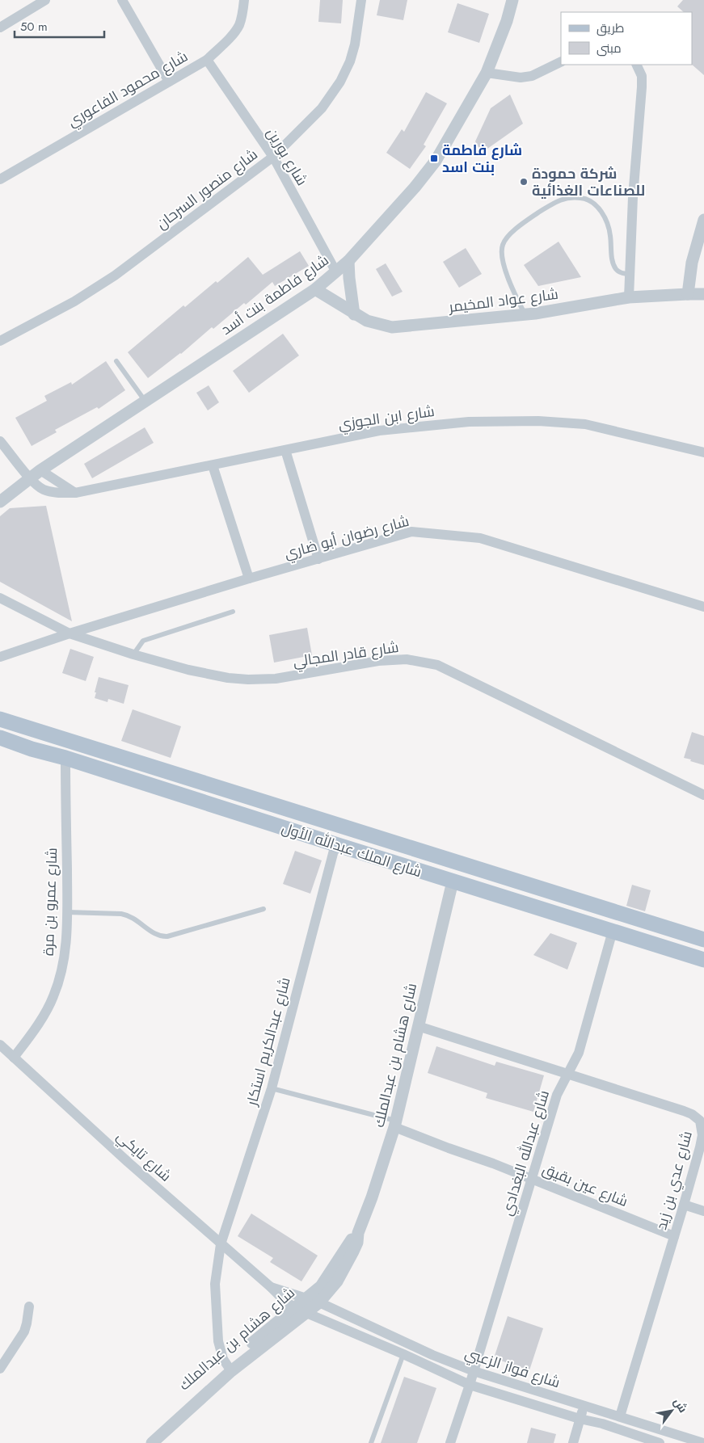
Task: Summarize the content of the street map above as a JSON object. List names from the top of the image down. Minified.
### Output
{"streets":{"main road":["شارع الملك عبدالله الأول"],"street":["شارع محمود الفاعوري","شارع بورين","شارع منصور السرحان","شارع فاطمة بنت أسد","شارع عواد المخيمر","شارع ابن الجوزي","شارع رضوان أبو ضاري","شارع قادر المجالي","شارع عمرو بن مرة","شارع عبدالكريم استكار","شارع هشام بن عبدالملك","شارع عبدالله البغدادي","شارع تايكي","شارع عدي بن زيد","شارع عين بقيق","شارع فواز الزعبي"]},"crossings":[["شارع محمود الفاعوري","شارع بورين"],["شارع بورين","شارع منصور السرحان"],["شارع بورين","شارع فاطمة بنت أسد"],["شارع فاطمة بنت أسد","شارع عواد المخيمر"],["شارع فاطمة بنت أسد","شارع ابن الجوزي"],["شارع رضوان أبو ضاري","شارع قادر المجالي"],["شارع الملك عبدالله الأول","شارع عمرو بن مرة"],["شارع الملك عبدالله الأول","شارع عبدالكريم استكار"],["شارع الملك عبدالله الأول","شارع هشام بن عبدالملك"],["شارع الملك عبدالله الأول","شارع عبدالله البغدادي"],["شارع عمرو بن مرة","شارع تايكي"],["شارع عبدالكريم استكار","شارع هشام بن عبدالملك"],["شارع عبدالكريم استكار","شارع تايكي"],["شارع هشام بن عبدالملك","شارع تايكي"],["شارع هشام بن عبدالملك","شارع عدي بن زيد"],["شارع هشام بن عبدالملك","شارع عين بقيق"],["شارع هشام بن عبدالملك","شارع فواز الزعبي"],["شارع عبدالله البغدادي","شارع عدي بن زيد"],["شارع عبدالله البغدادي","شارع عين بقيق"],["شارع عبدالله البغدادي","شارع فواز الزعبي"],["شارع تايكي","شارع فواز الزعبي"],["شارع عدي بن زيد","شارع عين بقيق"],["شارع عدي بن زيد","شارع فواز الزعبي"]],"places":{"transit":["شارع فاطمة بنت اسد"],"other":["شركة حمودة للصناعات الغذائية"]},"legend":["طريق","مبنى"],"scale_bar":"50 m","north":"top right"}
